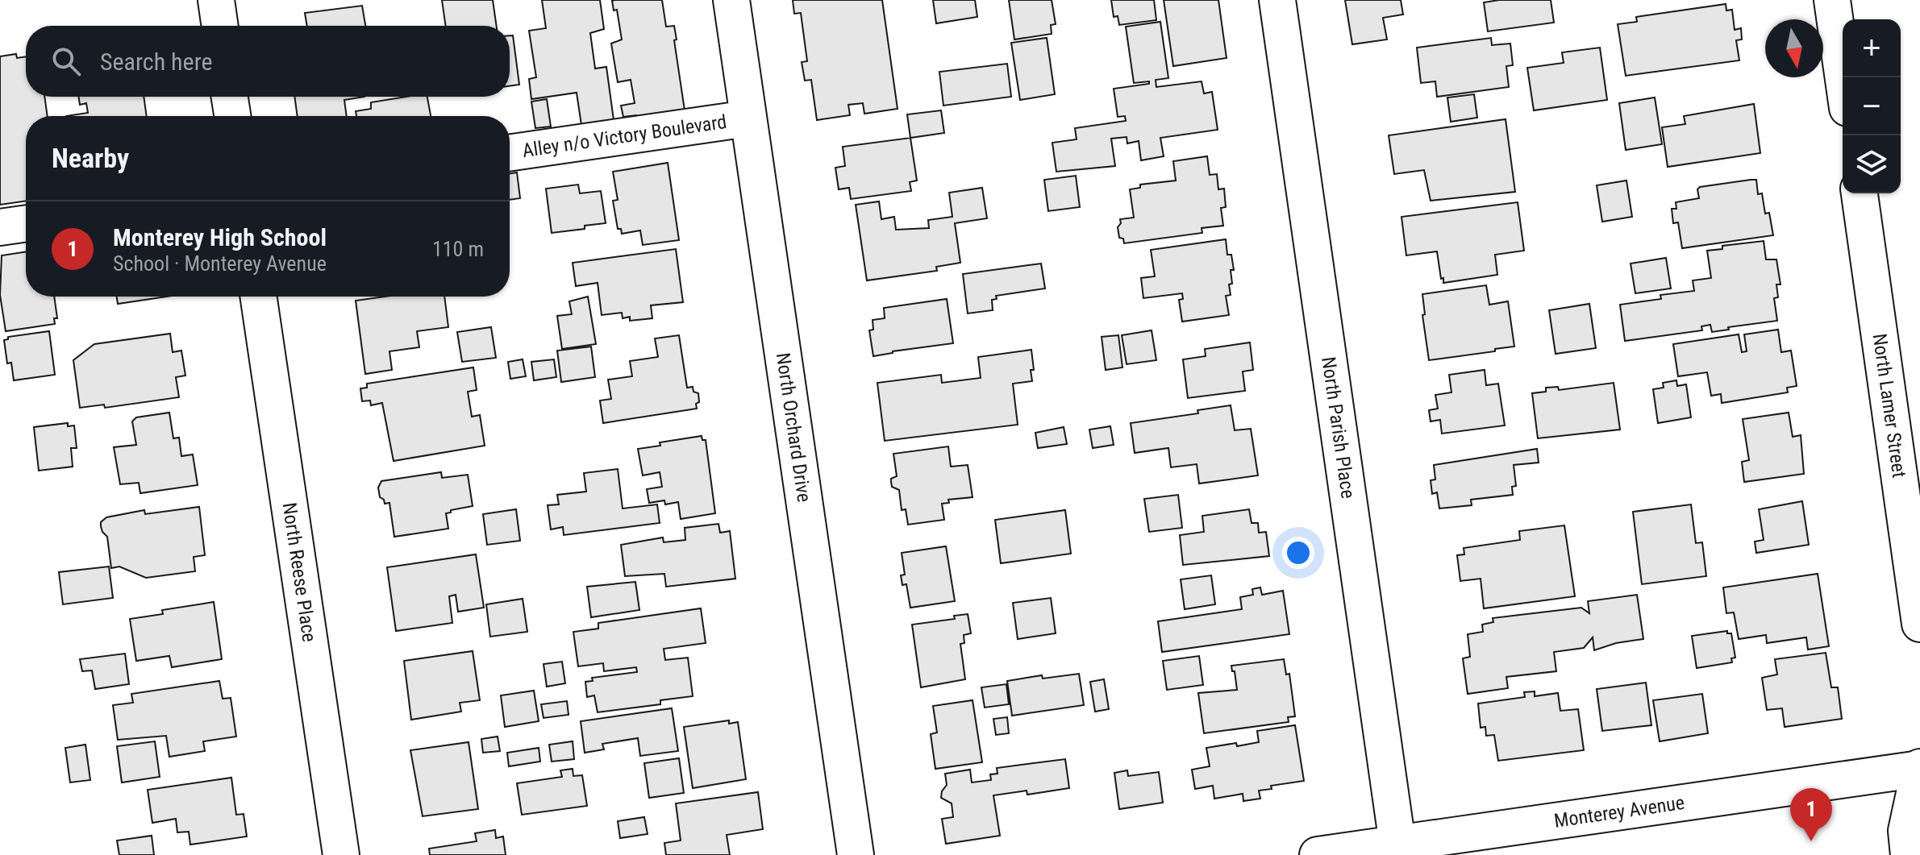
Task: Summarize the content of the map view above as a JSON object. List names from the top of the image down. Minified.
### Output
{"streets":{"street":["Alley n/o Victory Boulevard","North Lamer Street","North Orchard Drive","North Parish Place","North Reese Place","Monterey Avenue"]},"crossings":[["Alley n/o Victory Boulevard","North Orchard Drive"],["North Parish Place","Monterey Avenue"]],"north":"bottom","page":{"map_buttons":["+","−"],"search":"Search here","heading":"Nearby","list":[{"mark":"1","name":"Monterey High School","note":"School · Monterey Avenue","value":"110 m"}],"pins":"1"}}
